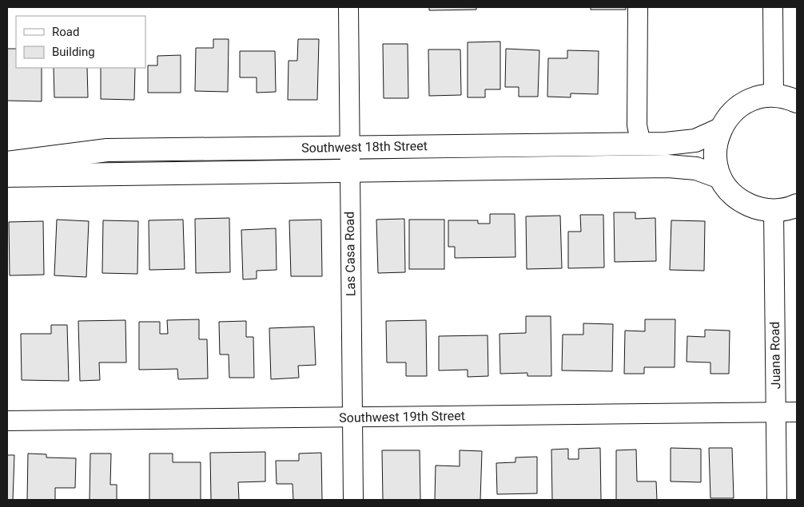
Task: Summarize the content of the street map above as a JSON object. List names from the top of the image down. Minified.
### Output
{"streets":{"main road":["Southwest 18th Street"],"street":["Las Casa Road","Juana Road","Southwest 19th Street"]},"crossings":[["Southwest 18th Street","Las Casa Road"],["Las Casa Road","Southwest 19th Street"],["Juana Road","Southwest 19th Street"]],"legend":["Road","Building"]}
